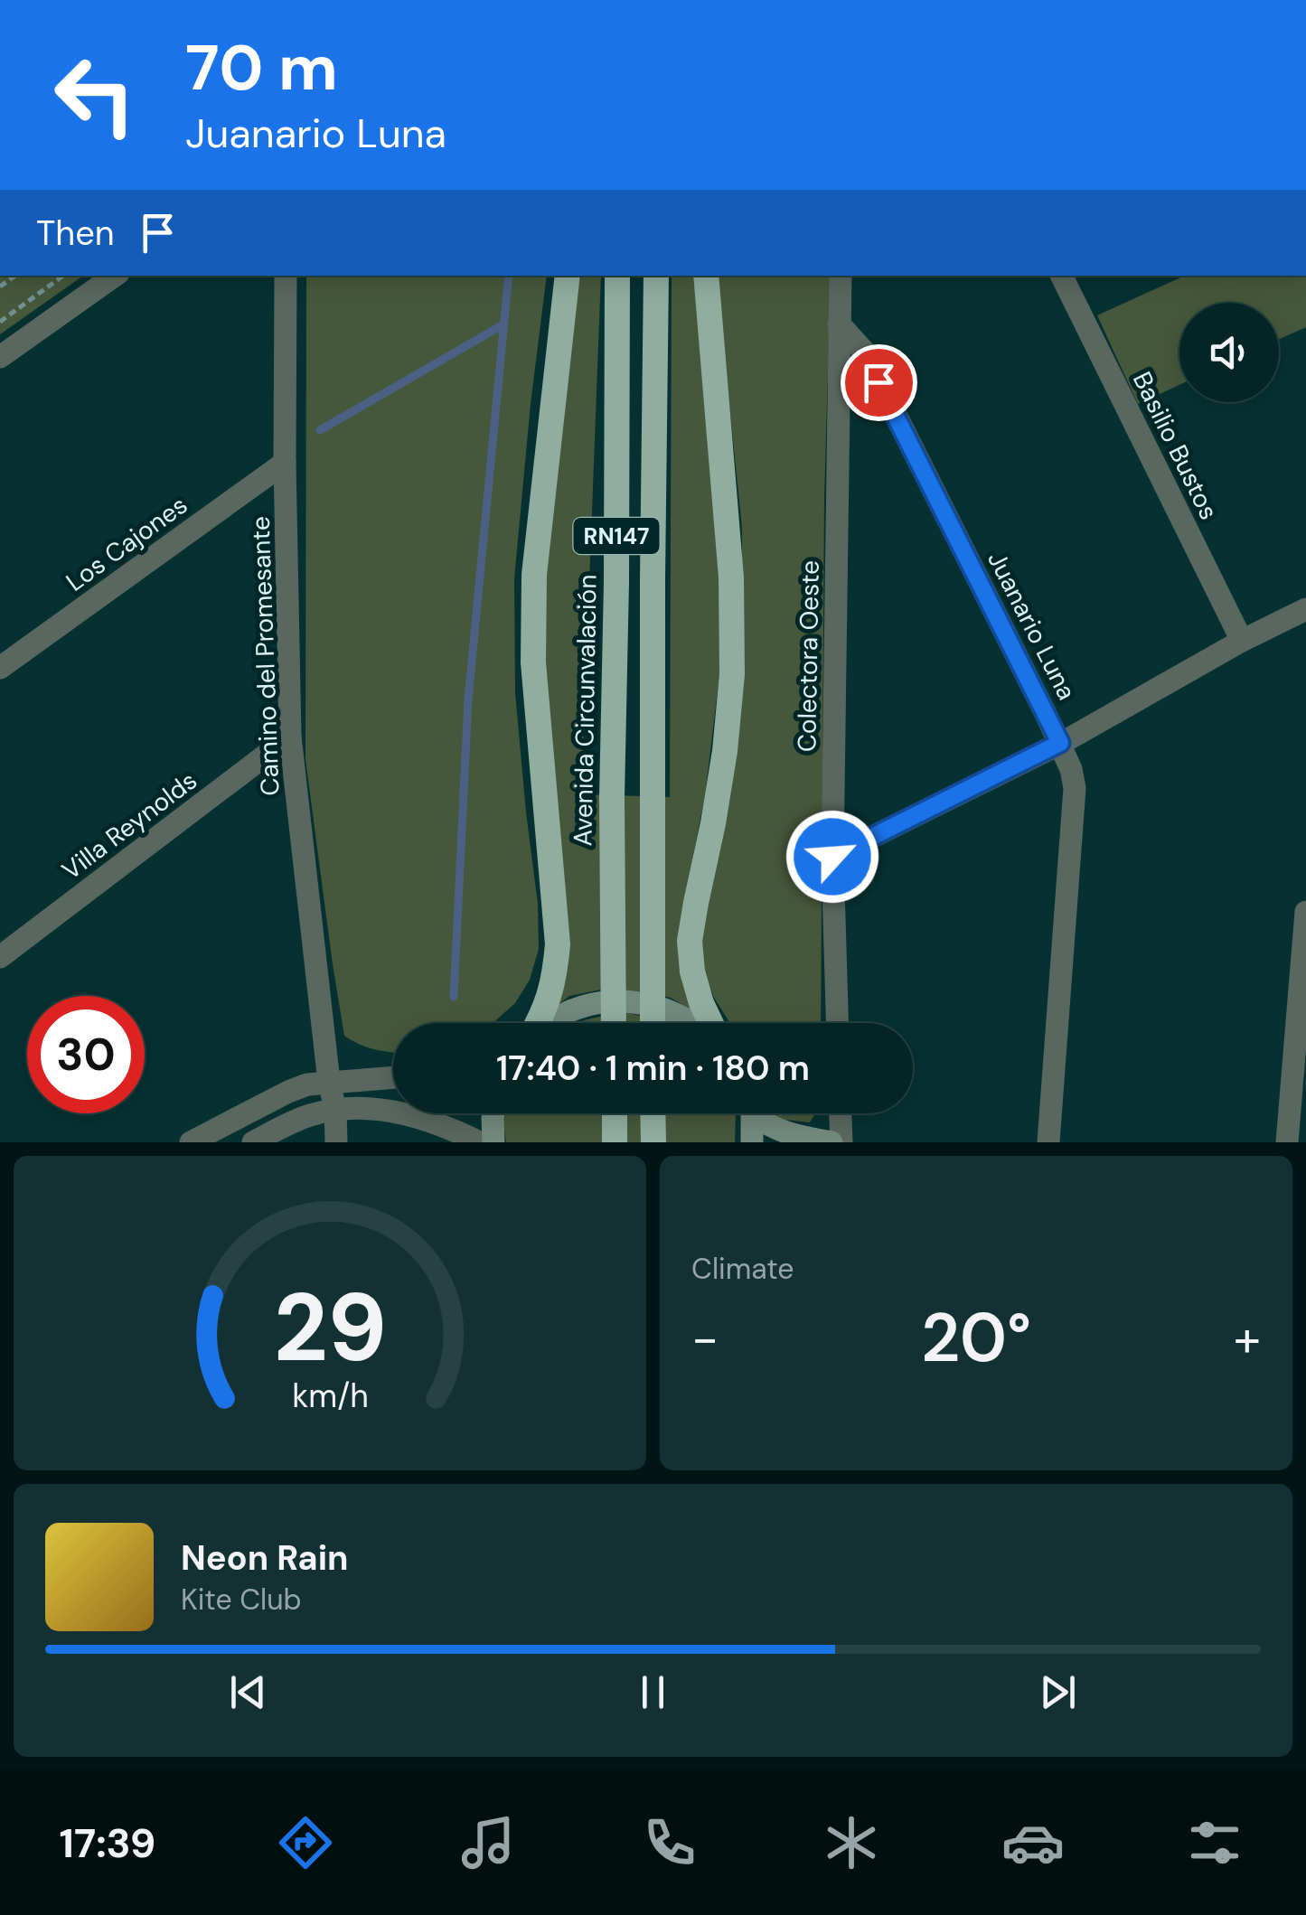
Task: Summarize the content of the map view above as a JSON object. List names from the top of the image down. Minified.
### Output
{"streets":{"highway":["RN147","Avenida Circunvalación"],"street":["Basilio Bustos","Los Cajones","Juanario Luna","Camino del Promesante","Colectora Oeste","Villa Reynolds"]},"crossings":[["Los Cajones","Camino del Promesante"],["Juanario Luna","Colectora Oeste"],["Camino del Promesante","Villa Reynolds"]],"page":{"turn":["70 m","Juanario Luna"],"then":"Then","limit":"30","trip":"17:40 · 1 min · 180 m","tile":"Climate","heat":["−","20°","+"],"song":["Neon Rain","Kite Club"],"tabs":"17:39","gauge":["29","km/h"]}}
